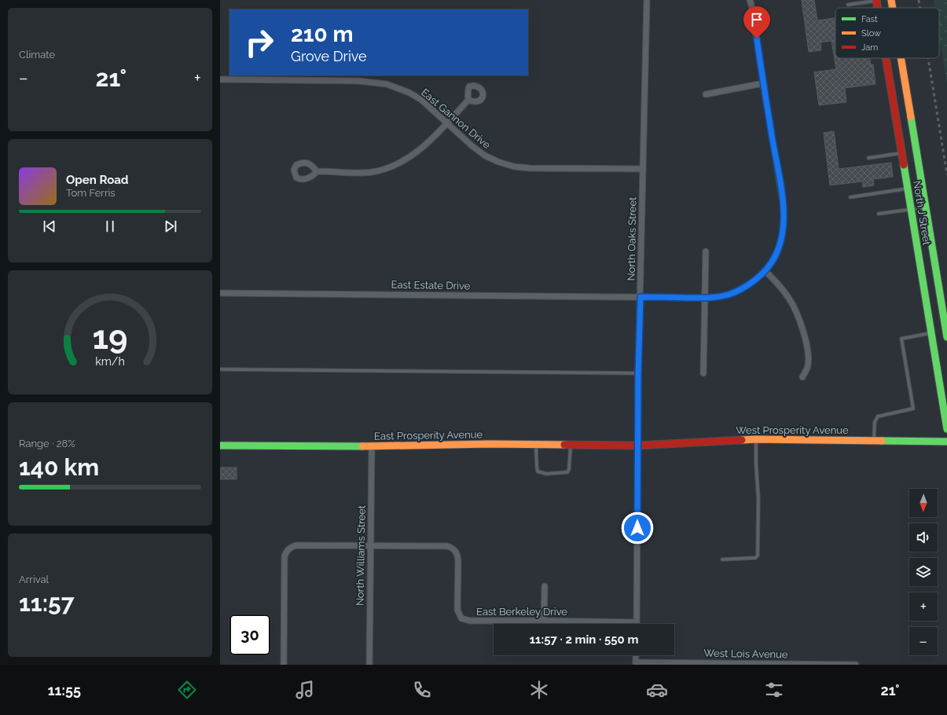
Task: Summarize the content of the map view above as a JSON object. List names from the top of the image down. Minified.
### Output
{"streets":{"main road":["North J Street","West Prosperity Avenue","East Prosperity Avenue"],"street":["East Gannon Drive","North Oaks Street","East Estate Drive","North Williams Street","East Berkeley Drive","West Lois Avenue"]},"crossings":[["East Gannon Drive","North Oaks Street"],["North Oaks Street","East Estate Drive"],["North Oaks Street","West Prosperity Avenue"],["North Oaks Street","East Prosperity Avenue"],["North Oaks Street","East Berkeley Drive"],["West Prosperity Avenue","East Prosperity Avenue"],["East Prosperity Avenue","North Williams Street"],["North Williams Street","East Berkeley Drive"]],"legend":["Fast","Slow","Jam"],"north":"bottom","page":{"tile":["Climate",["Range · 28%","140 km"],["Arrival","11:57"]],"turn":["210 m","Grove Drive"],"heat":["−","21°","+"],"song":["Open Road","Tom Ferris"],"map_buttons":["+","−"],"limit":"30","trip":"11:57 · 2 min · 550 m","tabs":["11:55","21°"],"gauge":["19","km/h"]}}
